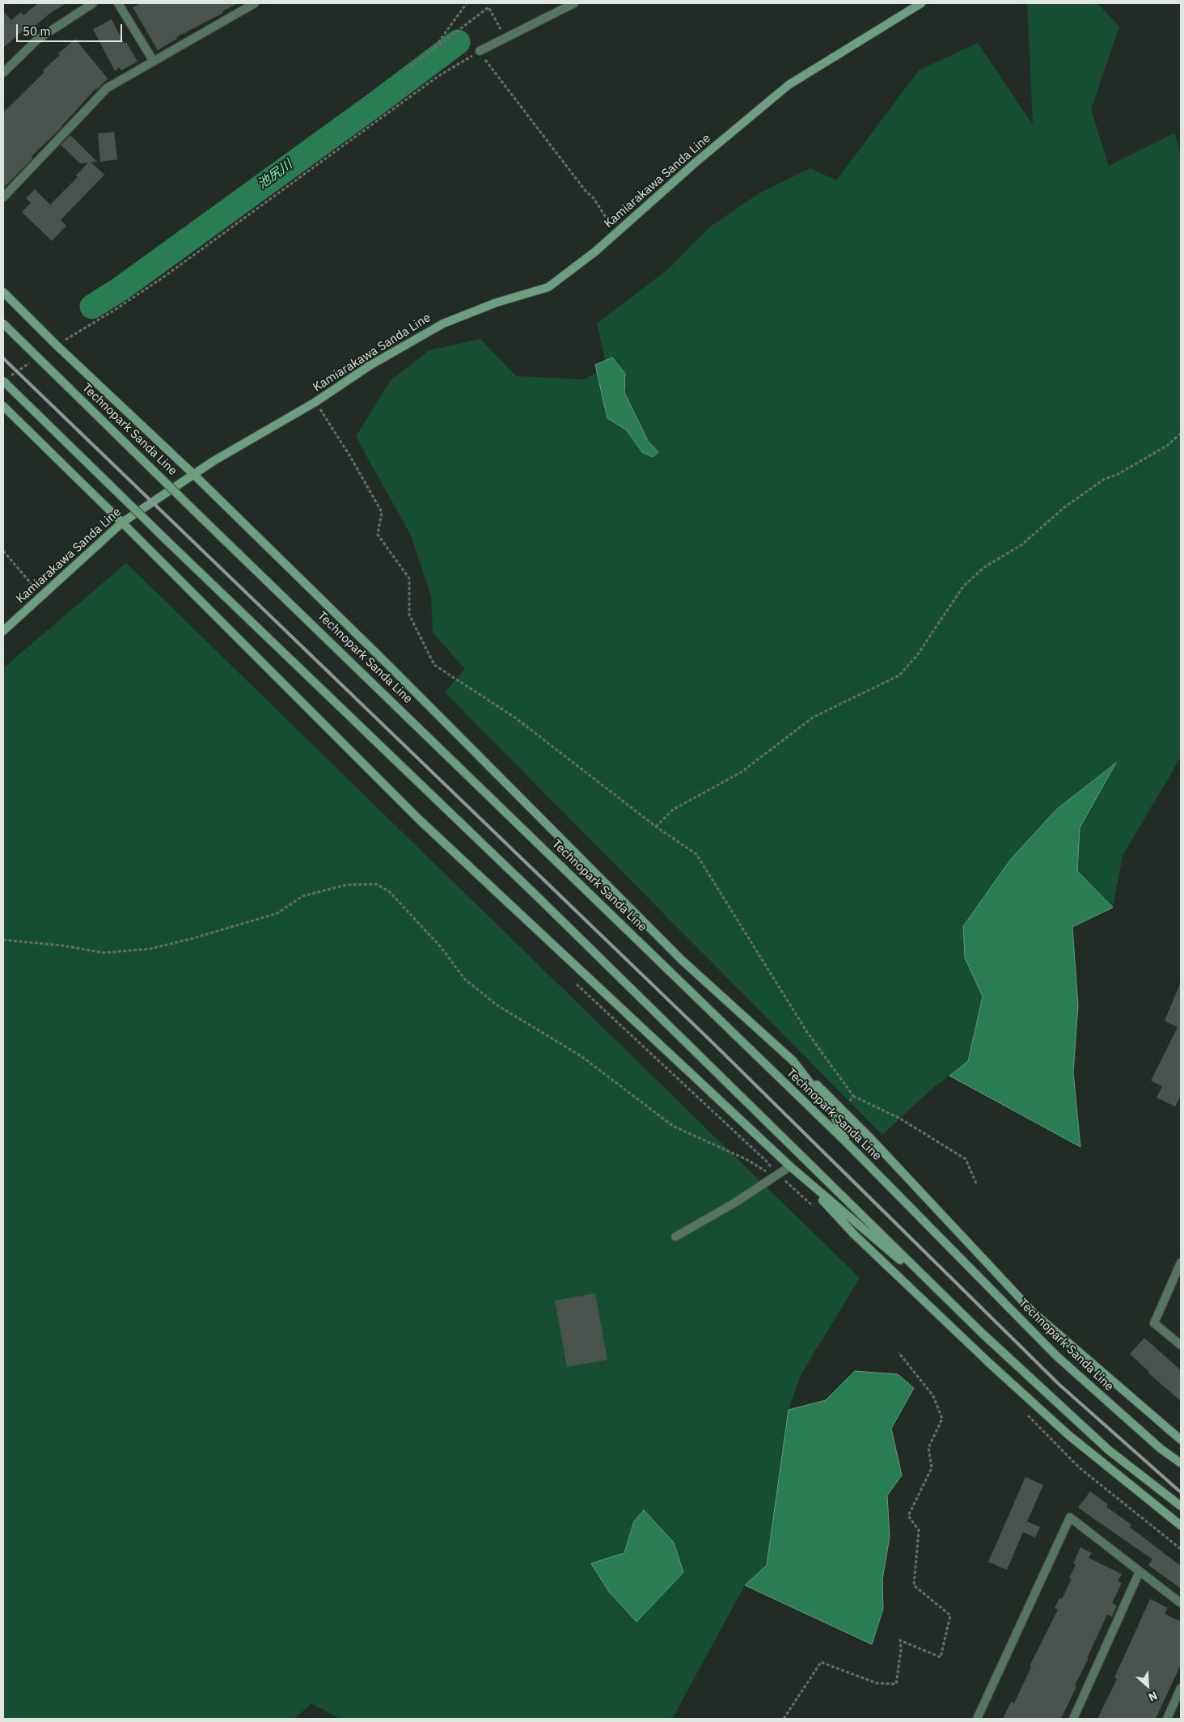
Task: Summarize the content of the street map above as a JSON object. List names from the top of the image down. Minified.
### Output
{"streets":{"main road":["Kamiarakawa Sanda Line","Technopark Sanda Line"]},"water":["池尻川"],"scale_bar":"50 m","north":"bottom right"}
